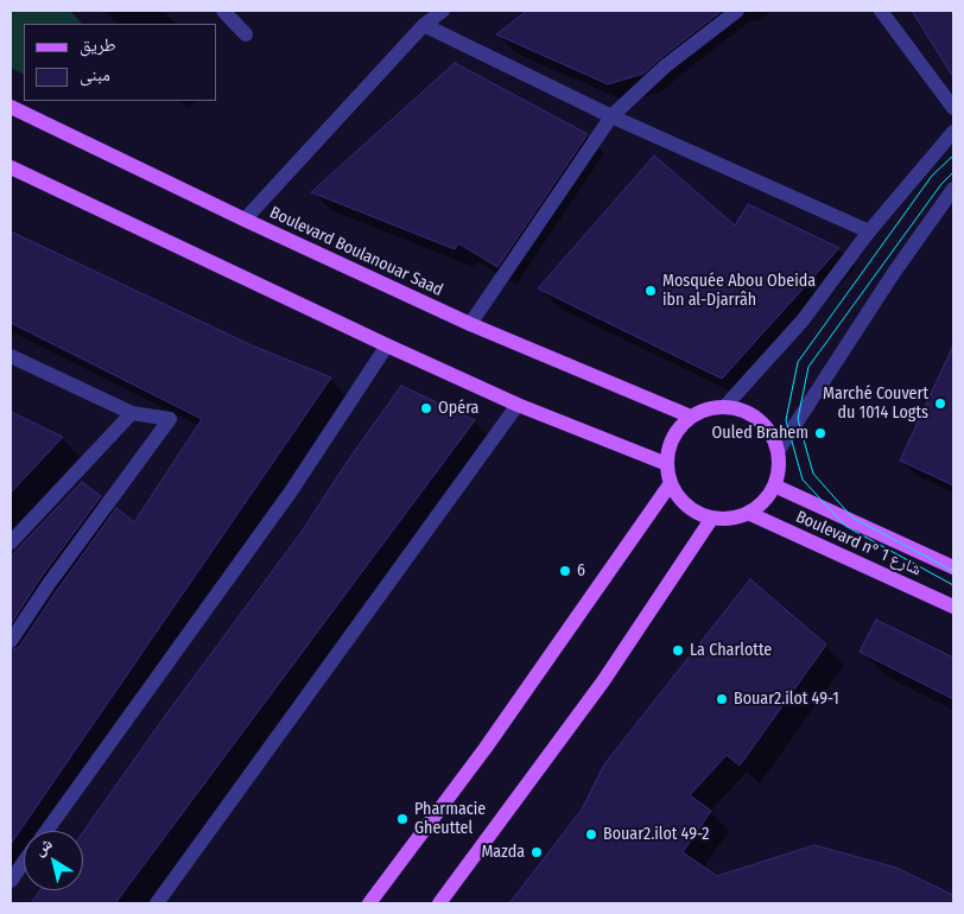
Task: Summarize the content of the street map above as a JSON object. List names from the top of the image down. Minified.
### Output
{"streets":{"main road":["Boulevard Boulanouar Saad","Boulevard n° شارع 1"]},"crossings":[["Boulevard Boulanouar Saad","Boulevard n° شارع 1"]],"places":["Mosquée Abou Obeida ibn al-Djarrâh","Marché Couvert du 1014 Logts","Opéra","Ouled Brahem","6","La Charlotte","Bouar2.ilot 49-1","Pharmacie Gheuttel","Bouar2.ilot 49-2","Mazda"],"legend":["طريق","مبنى"],"north":"top left"}
